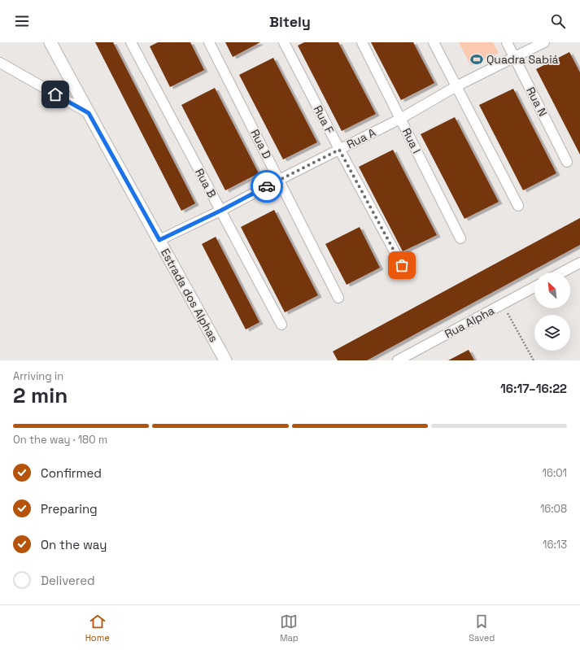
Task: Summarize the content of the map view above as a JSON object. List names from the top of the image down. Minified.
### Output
{"streets":{"street":["Rua N","Rua F","Rua A","Rua I","Rua D","Rua B","Estrada dos Alphas","Rua Alpha"]},"crossings":[["Rua N","Rua A"],["Rua F","Rua A"],["Rua A","Rua I"],["Rua A","Rua D"],["Rua A","Rua B"],["Rua A","Estrada dos Alphas"]],"places":{"sports":["Quadra Sabiá"]},"north":"top left","page":{"header":"Bitely","heading":["2 min","Arriving in","16:17–16:22"],"bar":"On the way · 180 m","list":[["Confirmed","16:01"],["Preparing","16:08"],["On the way","16:13"],"Delivered"],"tabs":["Home","Map","Saved"]}}
